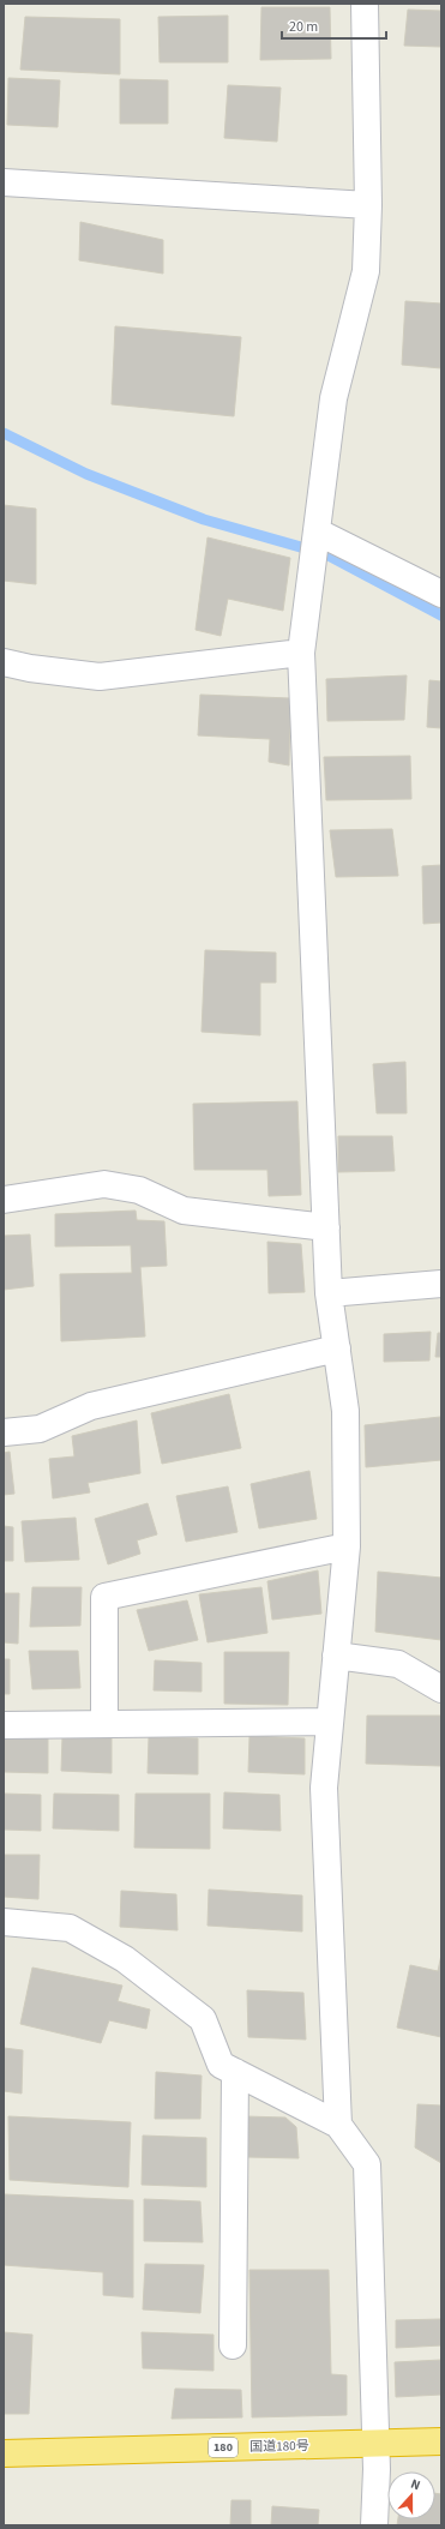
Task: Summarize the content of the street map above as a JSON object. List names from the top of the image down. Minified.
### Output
{"streets":{"highway":["国道180号","180"]},"scale_bar":"20 m","north":"top"}
